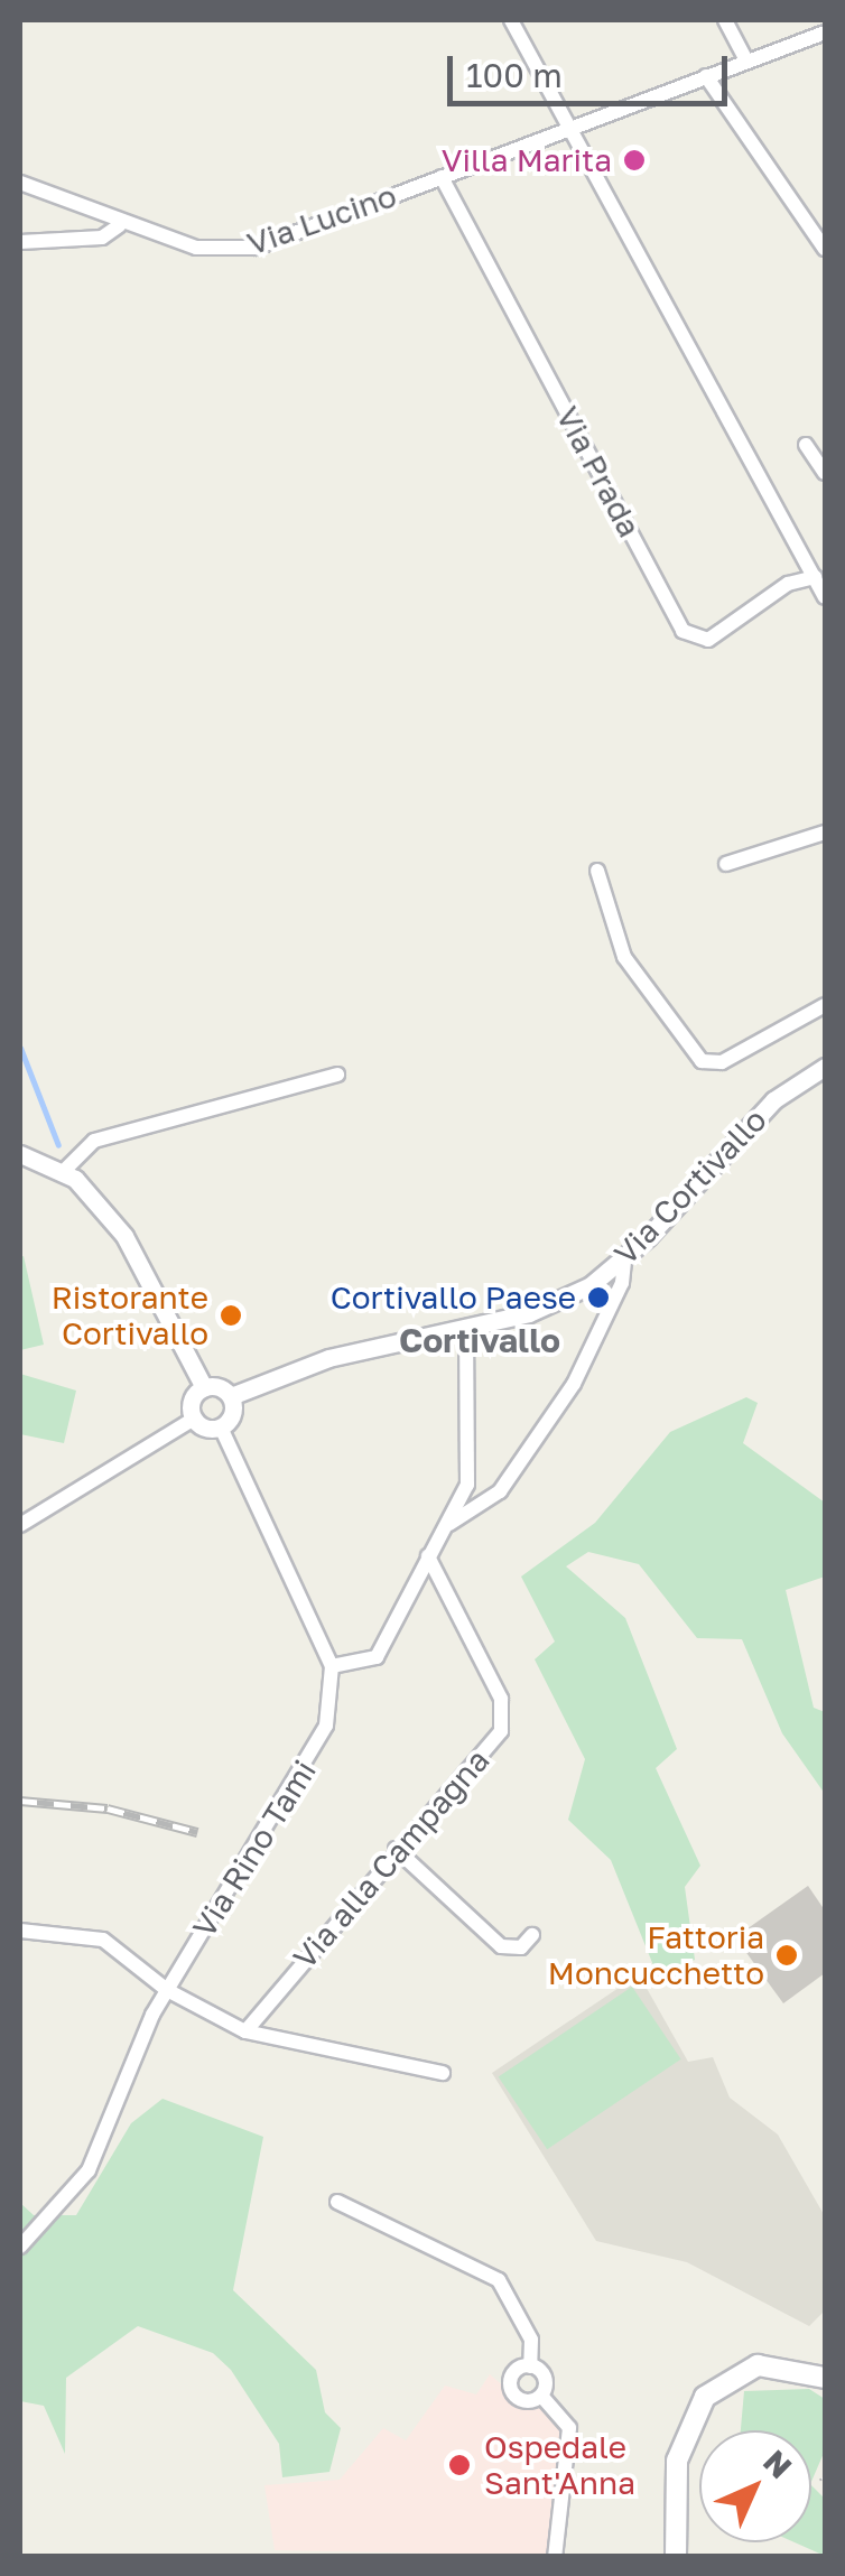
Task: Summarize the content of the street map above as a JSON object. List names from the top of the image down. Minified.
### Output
{"streets":{"street":["Via Lucino","Via Prada","Via Cortivallo","Via Rino Tami","Via alla Campagna"]},"crossings":[["Via Lucino","Via Prada"]],"districts":["Cortivallo"],"places":["Villa Marita","Cortivallo Paese","Ristorante Cortivallo","Fattoria Moncucchetto","Ospedale Sant'Anna"],"scale_bar":"100 m","north":"top right"}
